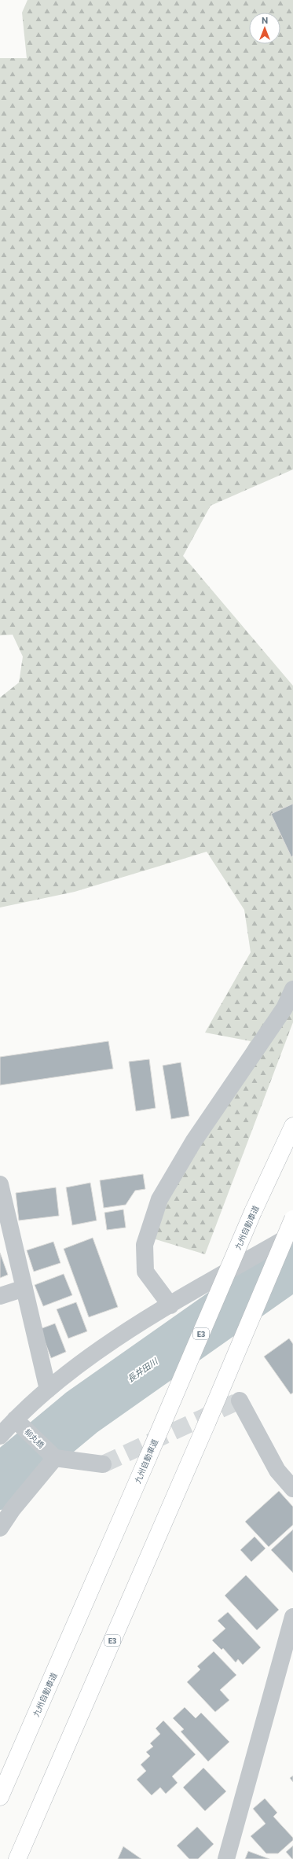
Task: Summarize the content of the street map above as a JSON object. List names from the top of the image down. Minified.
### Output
{"streets":{"highway":["九州自動車道","E3"],"street":["柳丸橋"]},"water":["長井田川"],"north":"top"}
